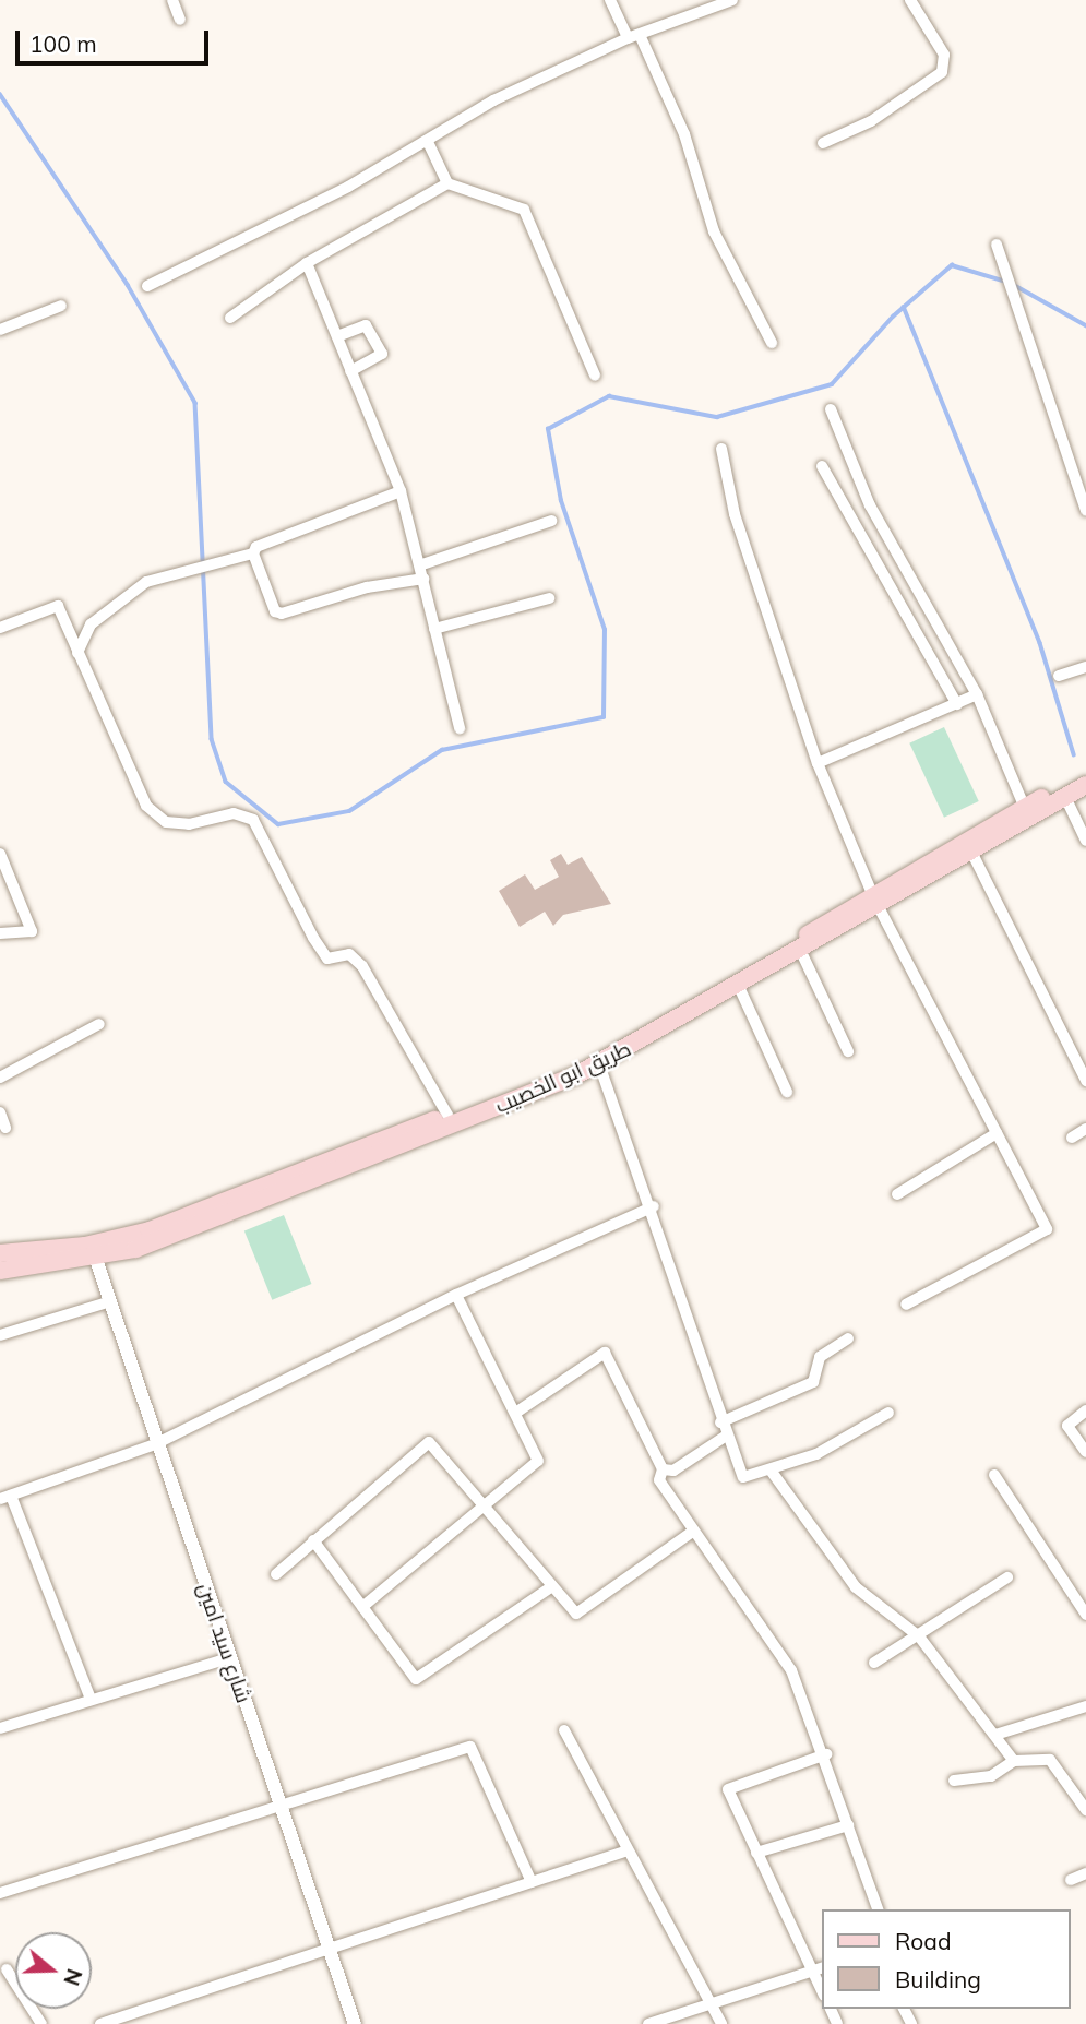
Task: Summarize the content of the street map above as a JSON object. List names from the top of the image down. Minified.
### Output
{"streets":{"main road":["طريق ابو الخصيب"],"street":["شارع سيد امين"]},"crossings":[["طريق ابو الخصيب","شارع سيد امين"]],"legend":["Road","Building"],"scale_bar":"100 m","north":"right"}
